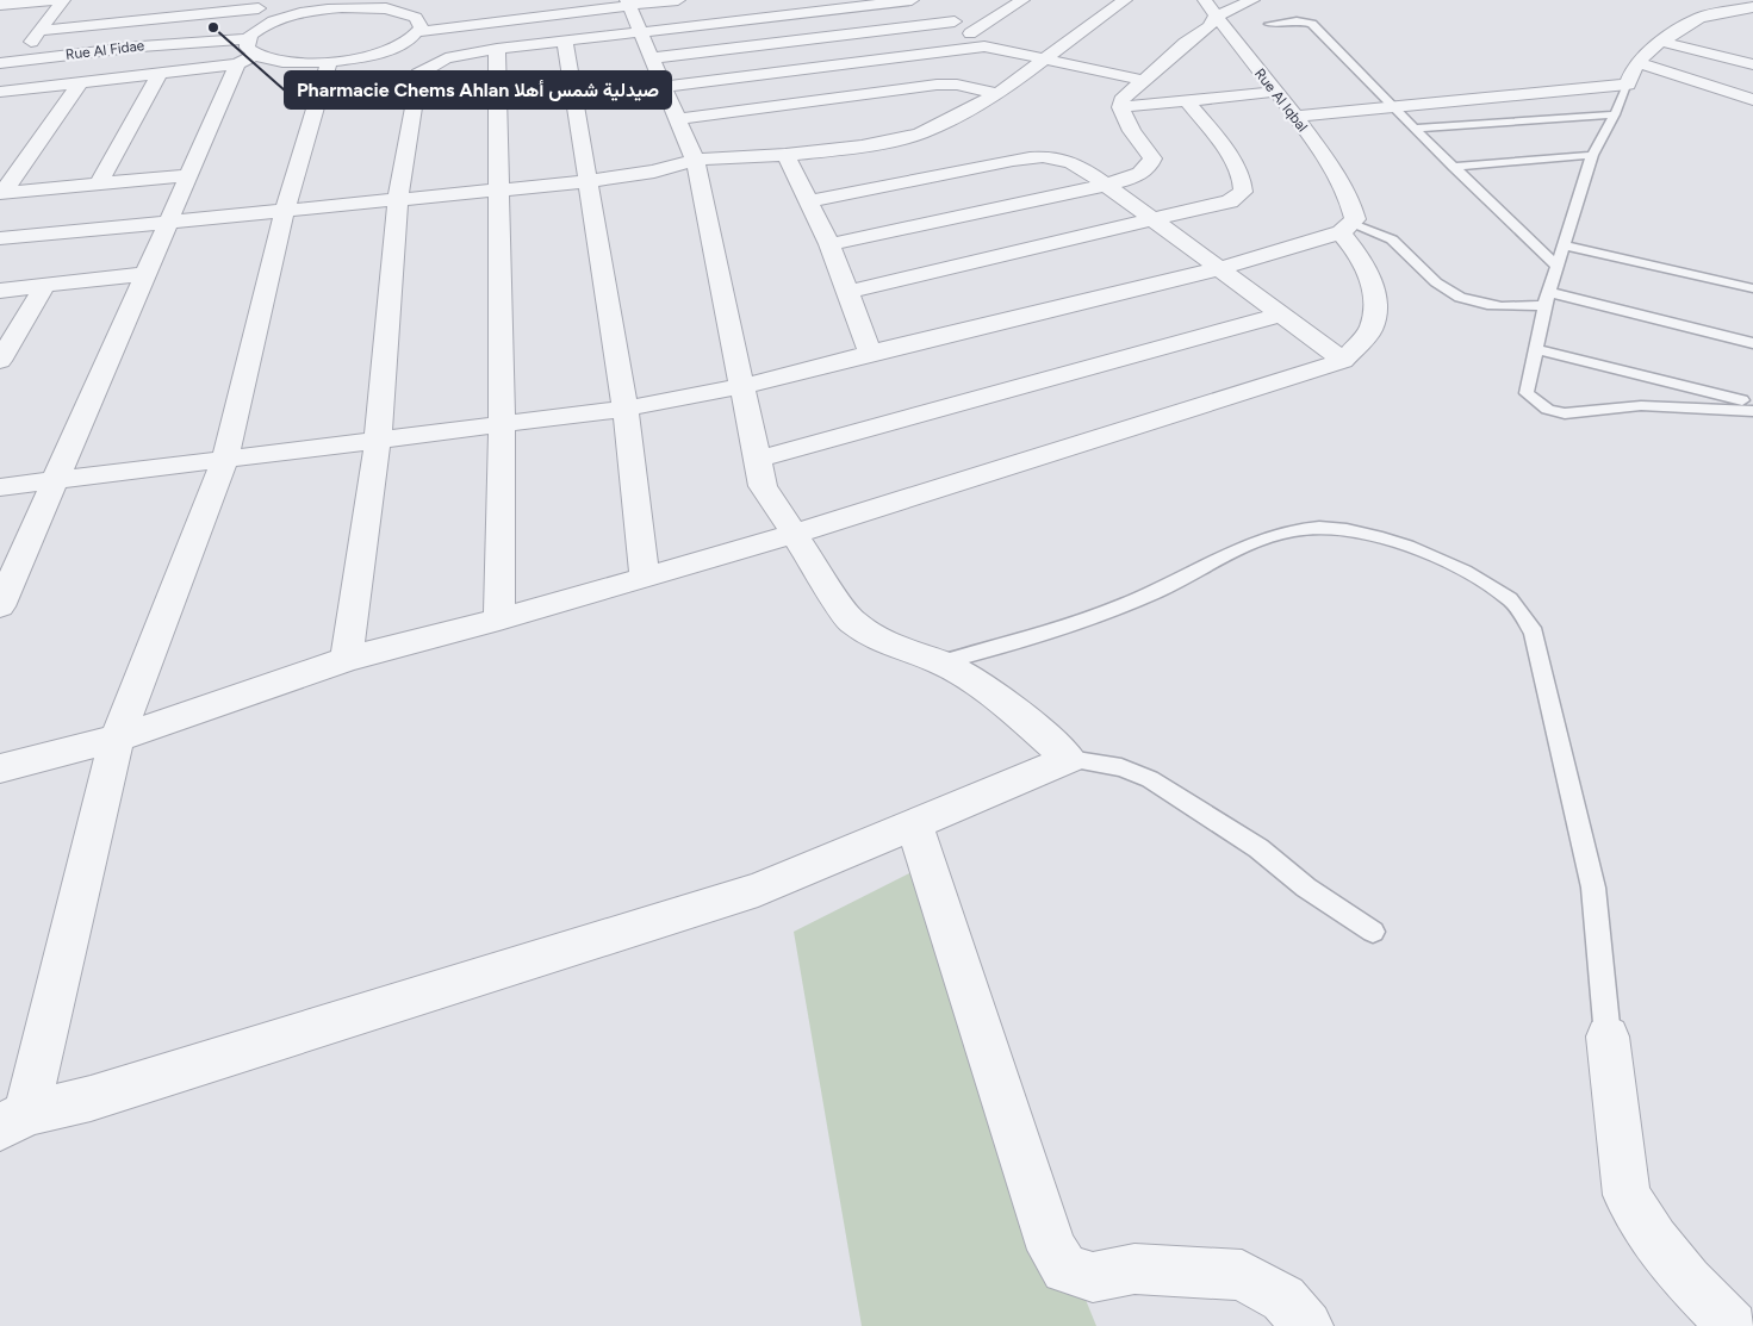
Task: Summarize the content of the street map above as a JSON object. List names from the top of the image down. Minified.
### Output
{"streets":{"street":["Rue Al Fidae","Rue Al Iqbal"]},"places":["Pharmacie Chems Ahlan صيدلية شمس أهلا"]}
